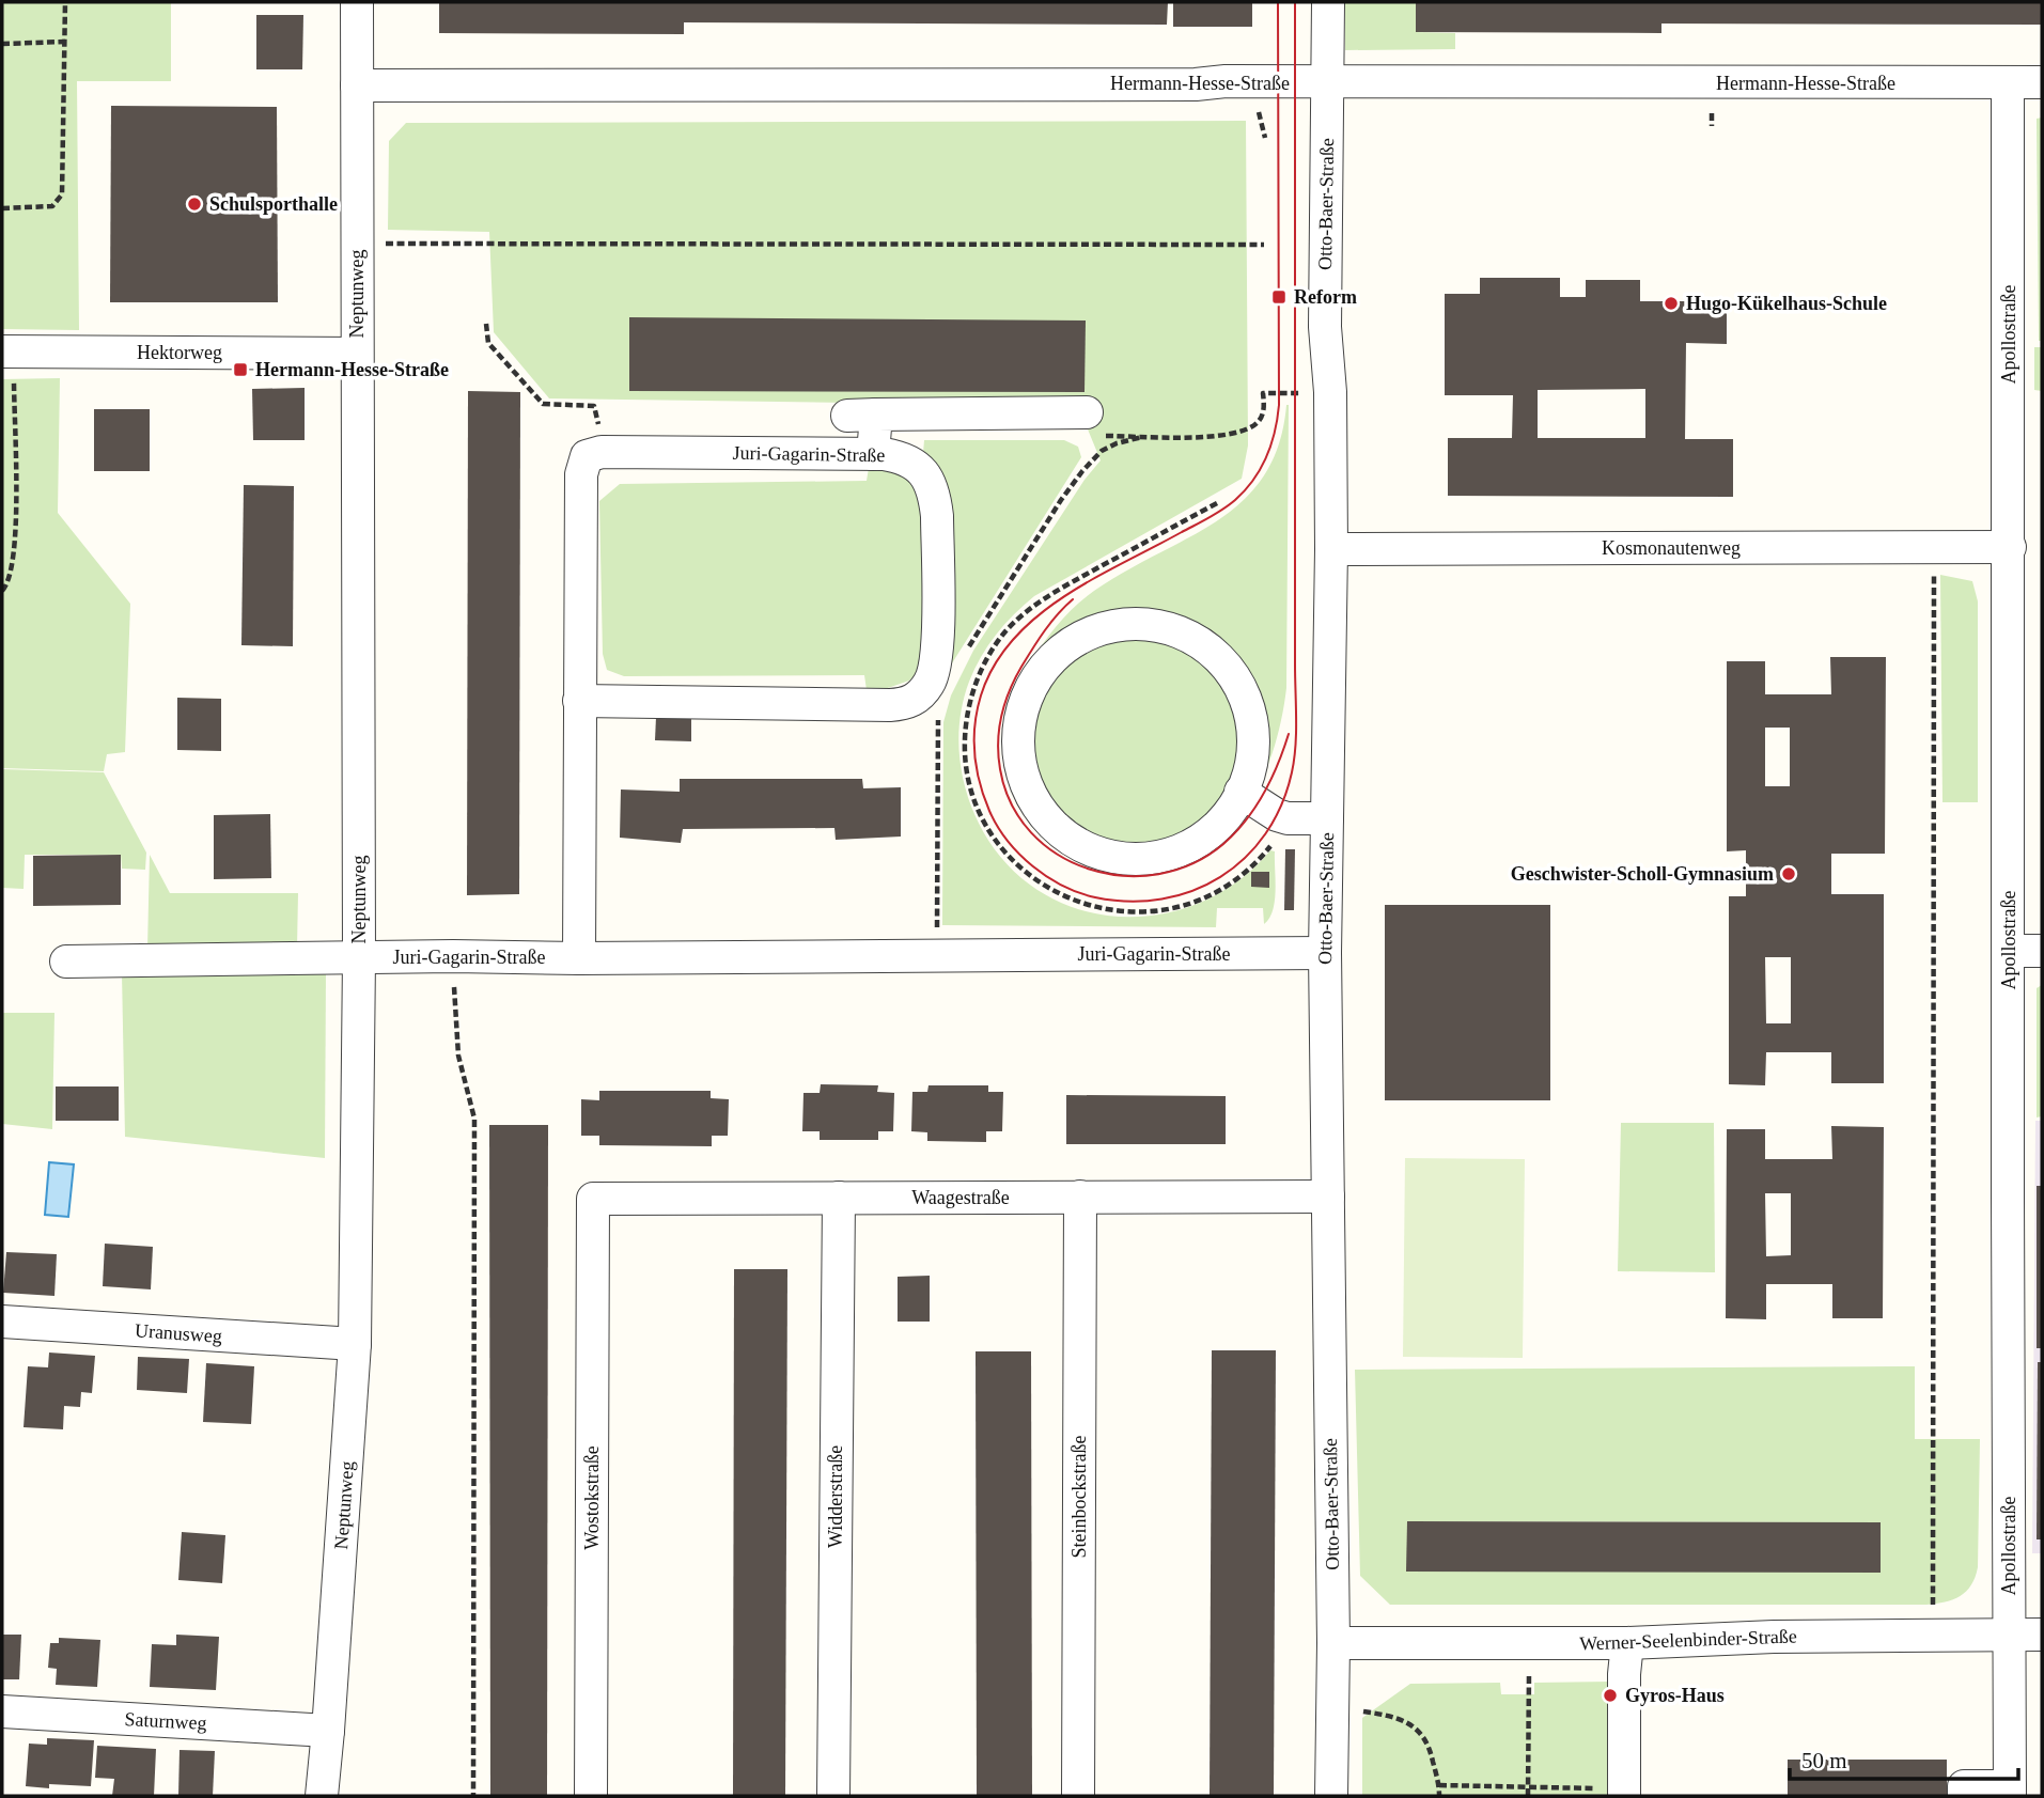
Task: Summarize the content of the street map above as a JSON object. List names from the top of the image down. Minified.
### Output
{"streets":{"street":["Hermann-Hesse-Straße","Otto-Baer-Straße","Neptunweg","Apollostraße","Hektorweg","Juri-Gagarin-Straße","Kosmonautenweg","Waagestraße","Uranusweg","Widderstraße","Steinbockstraße","Wostokstraße","Werner-Seelenbinder-Straße","Saturnweg"]},"crossings":[["Hermann-Hesse-Straße","Otto-Baer-Straße"],["Hermann-Hesse-Straße","Neptunweg"],["Hermann-Hesse-Straße","Apollostraße"],["Otto-Baer-Straße","Juri-Gagarin-Straße"],["Otto-Baer-Straße","Kosmonautenweg"],["Otto-Baer-Straße","Waagestraße"],["Otto-Baer-Straße","Werner-Seelenbinder-Straße"],["Neptunweg","Hektorweg"],["Neptunweg","Juri-Gagarin-Straße"],["Neptunweg","Uranusweg"],["Neptunweg","Saturnweg"],["Apollostraße","Kosmonautenweg"],["Apollostraße","Werner-Seelenbinder-Straße"],["Waagestraße","Widderstraße"],["Waagestraße","Steinbockstraße"],["Waagestraße","Wostokstraße"]],"places":{"other":["Schulsporthalle","Hugo-Kükelhaus-Schule","Geschwister-Scholl-Gymnasium","Gyros-Haus"],"transit":["Reform","Hermann-Hesse-Straße"]},"scale_bar":"50 m"}
